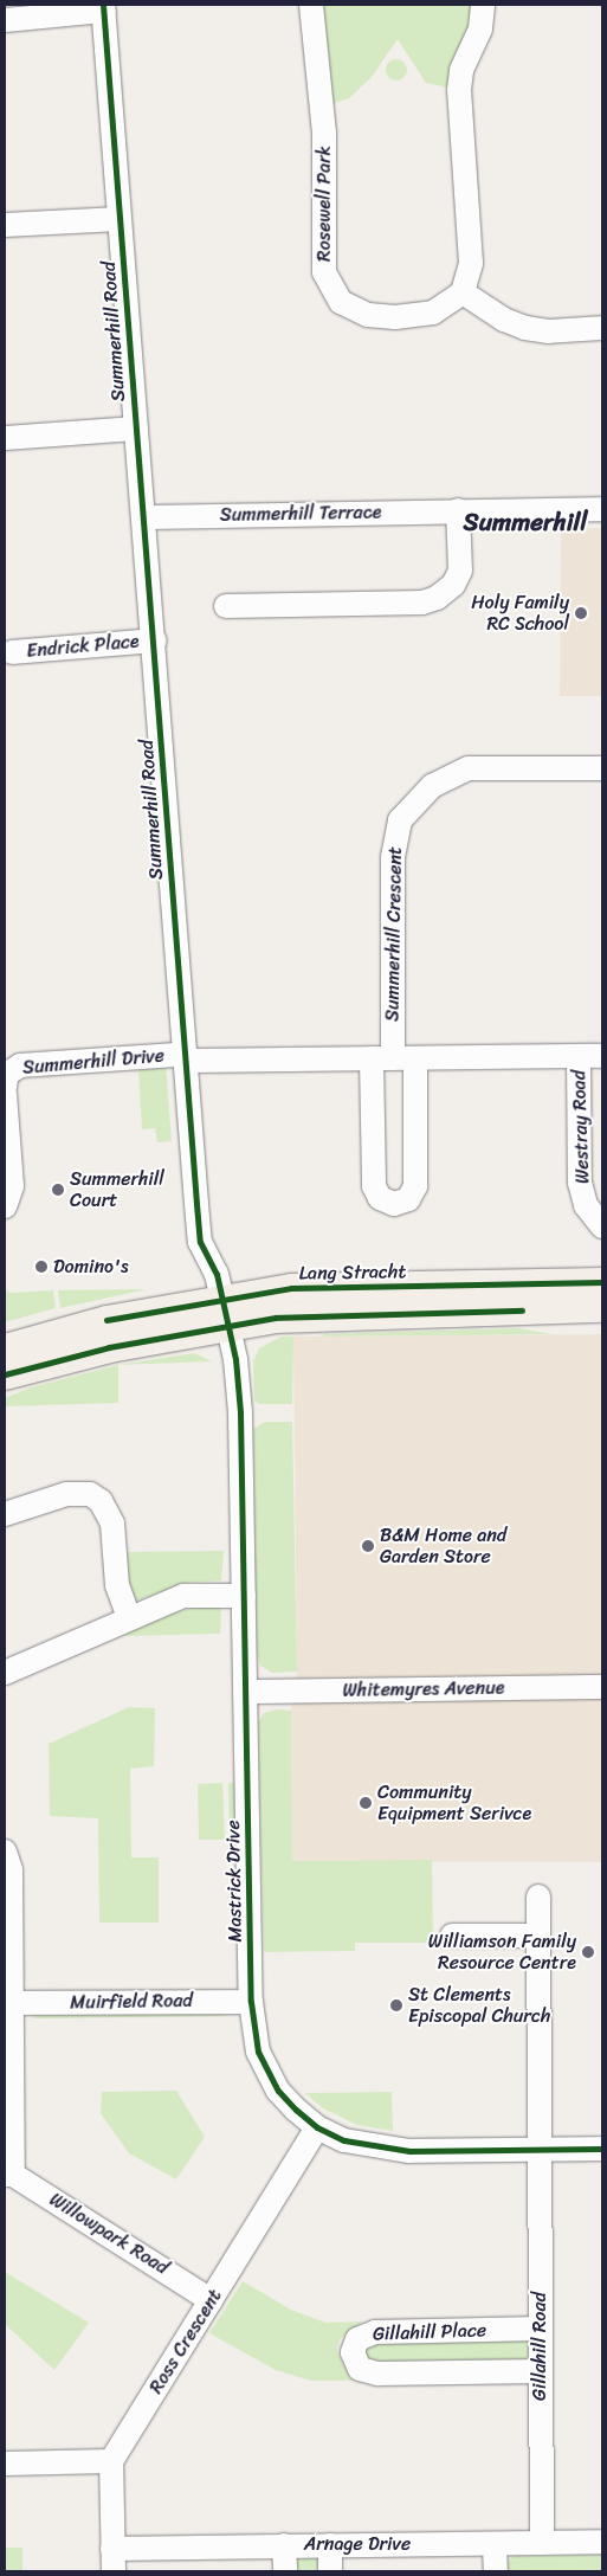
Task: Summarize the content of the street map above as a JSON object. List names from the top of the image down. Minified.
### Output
{"streets":{"main road":["Lang Stracht"],"street":["Rosewell Park","Summerhill Road","Summerhill Terrace","Endrick Place","Summerhill Crescent","Summerhill Drive","Westray Road","Whitemyres Avenue","Mastrick Drive","Muirfield Road","Willowpark Road","Gillahill Place","Ross Crescent","Gillahill Road","Arnage Drive"]},"crossings":[["Summerhill Road","Summerhill Terrace"],["Summerhill Road","Endrick Place"],["Summerhill Road","Summerhill Drive"],["Summerhill Road","Lang Stracht"],["Summerhill Road","Mastrick Drive"],["Summerhill Crescent","Summerhill Drive"],["Summerhill Drive","Westray Road"],["Lang Stracht","Mastrick Drive"],["Whitemyres Avenue","Mastrick Drive"],["Mastrick Drive","Muirfield Road"],["Mastrick Drive","Ross Crescent"],["Mastrick Drive","Gillahill Road"],["Willowpark Road","Ross Crescent"],["Gillahill Place","Gillahill Road"],["Gillahill Road","Arnage Drive"]],"districts":["Summerhill"],"places":["Holy Family RC School","Summerhill Court","Domino's","B&M Home and Garden Store","Community Equipment Serivce","Williamson Family Resource Centre","St Clements Episcopal Church"]}
